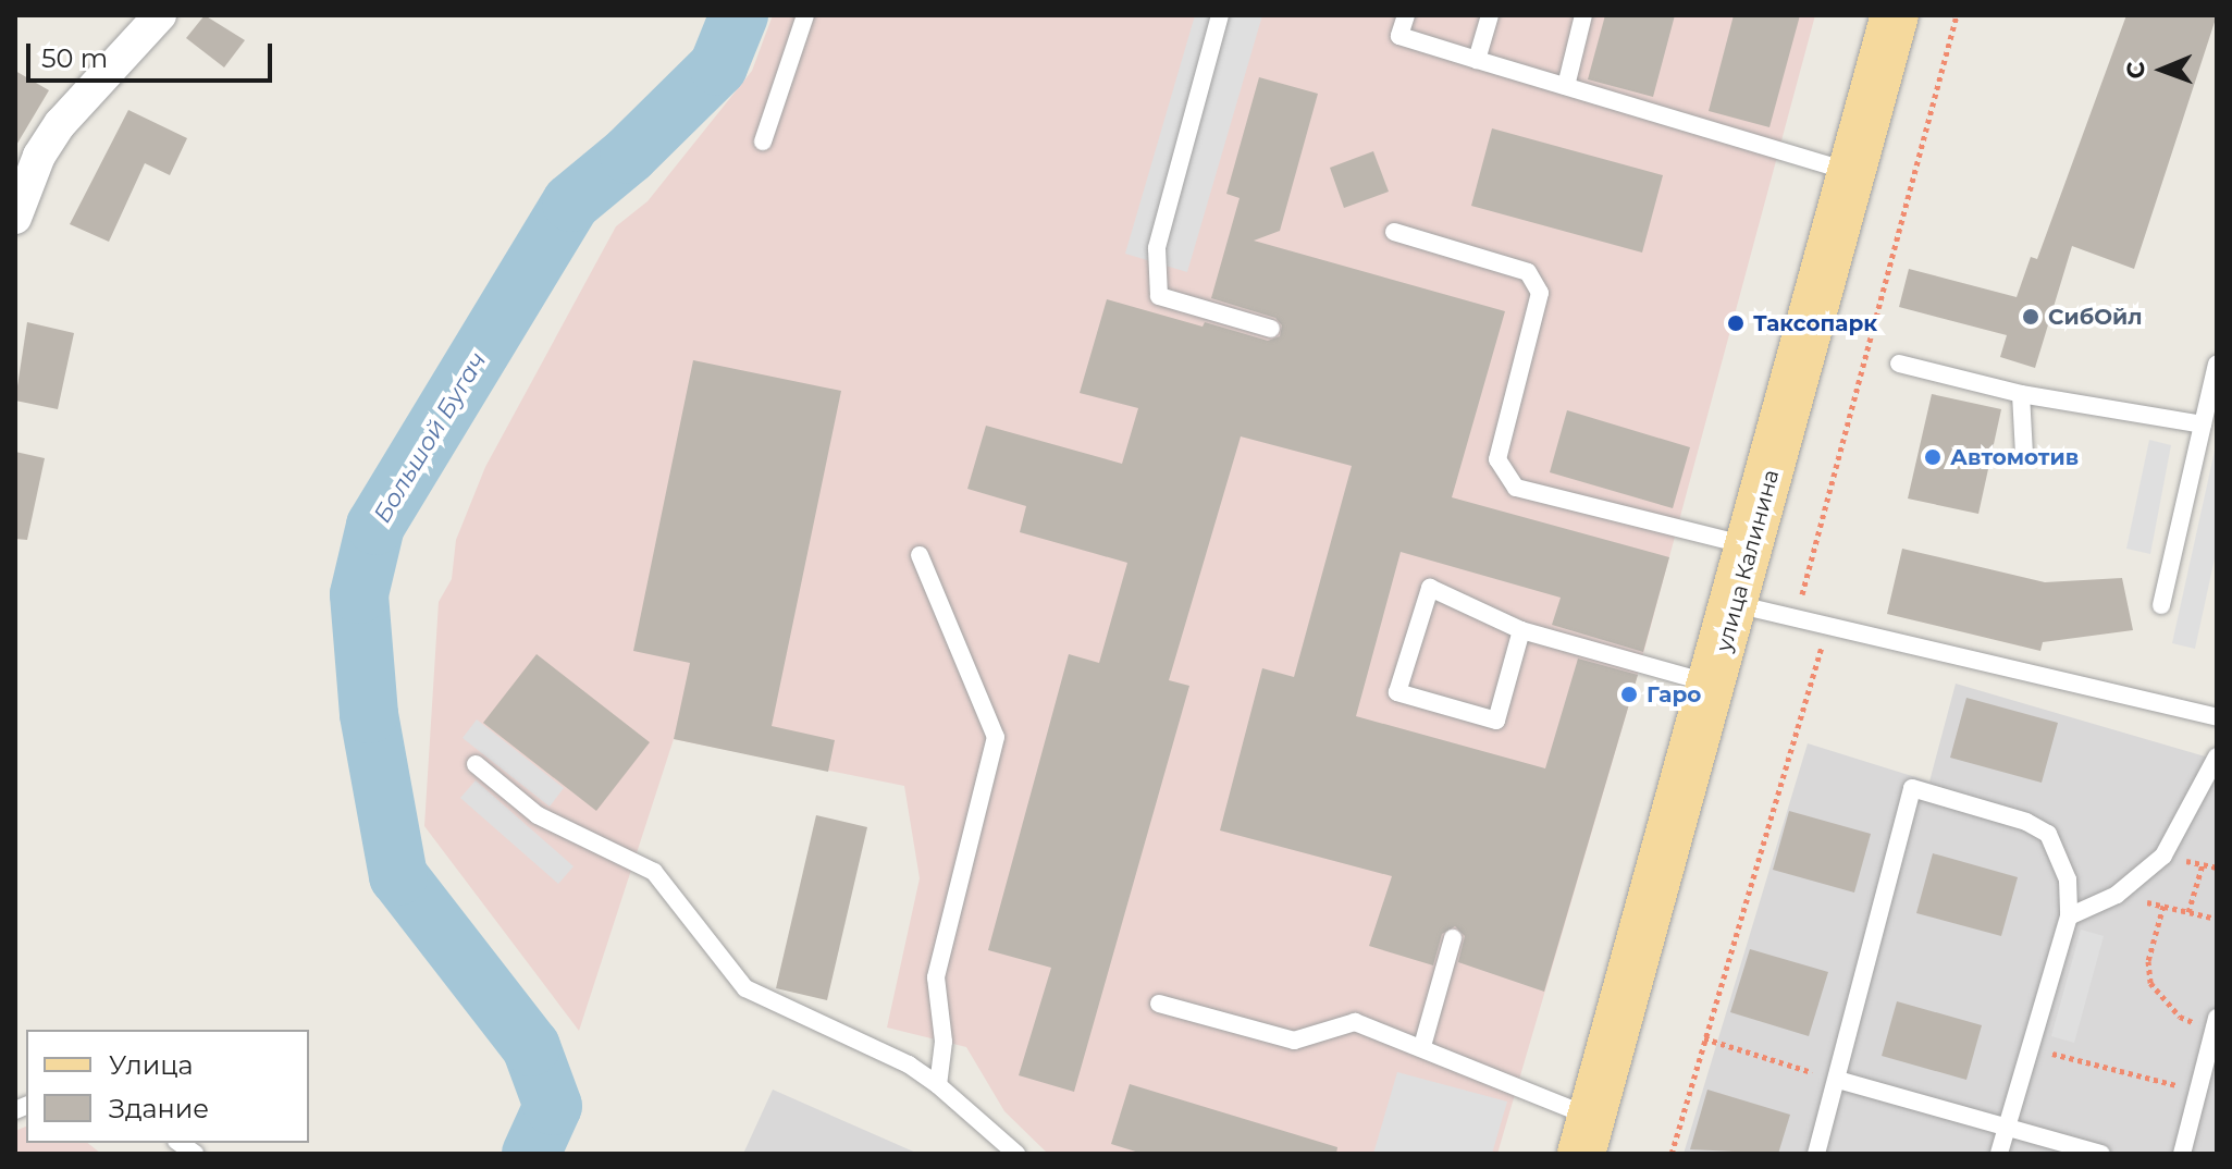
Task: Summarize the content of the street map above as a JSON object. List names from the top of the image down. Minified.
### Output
{"streets":{"main road":["улица Калинина"]},"water":["Большой Бугач"],"places":["СибОйл","Таксопарк","Автомотив","Гаро"],"legend":["Улица","Здание"],"scale_bar":"50 m","north":"left"}
